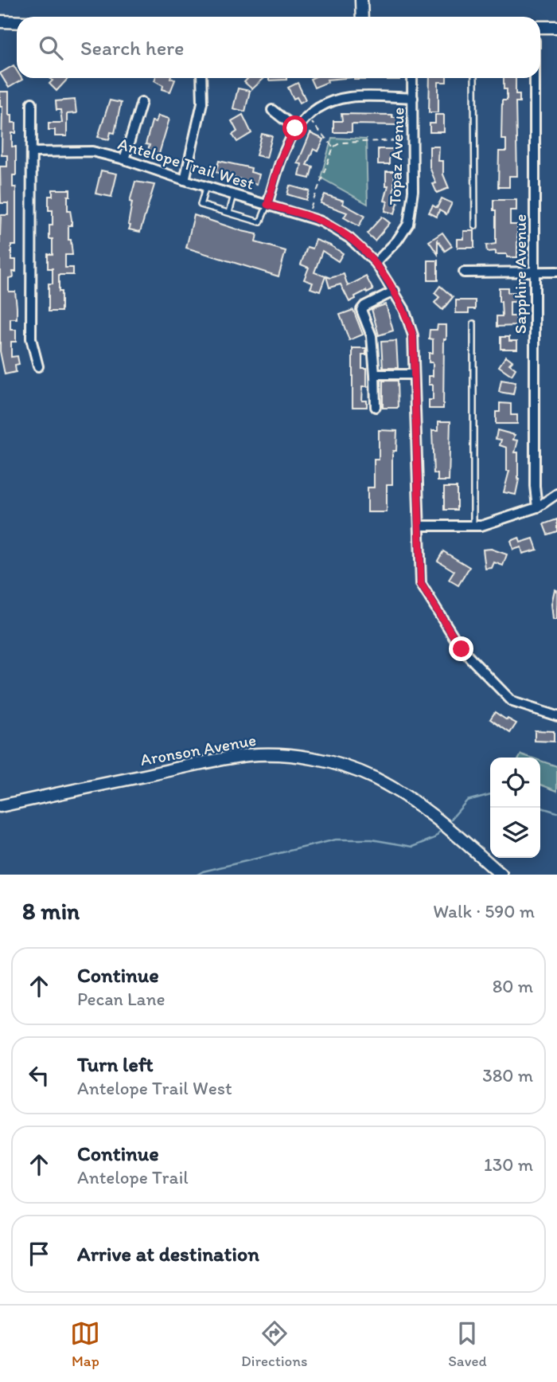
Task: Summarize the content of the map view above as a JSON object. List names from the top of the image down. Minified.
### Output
{"streets":{"main road":["Aronson Avenue"],"street":["Topaz Avenue","Antelope Trail West","Sapphire Avenue"]},"crossings":[["Topaz Avenue","Antelope Trail West"]],"page":{"search":"Search here","heading":["8 min","Walk · 590 m"],"list":[["Continue","Pecan Lane","80 m"],["Turn left","Antelope Trail West","380 m"],["Continue","Antelope Trail","130 m"],"Arrive at destination"],"nav":["Map","Directions","Saved"]}}
